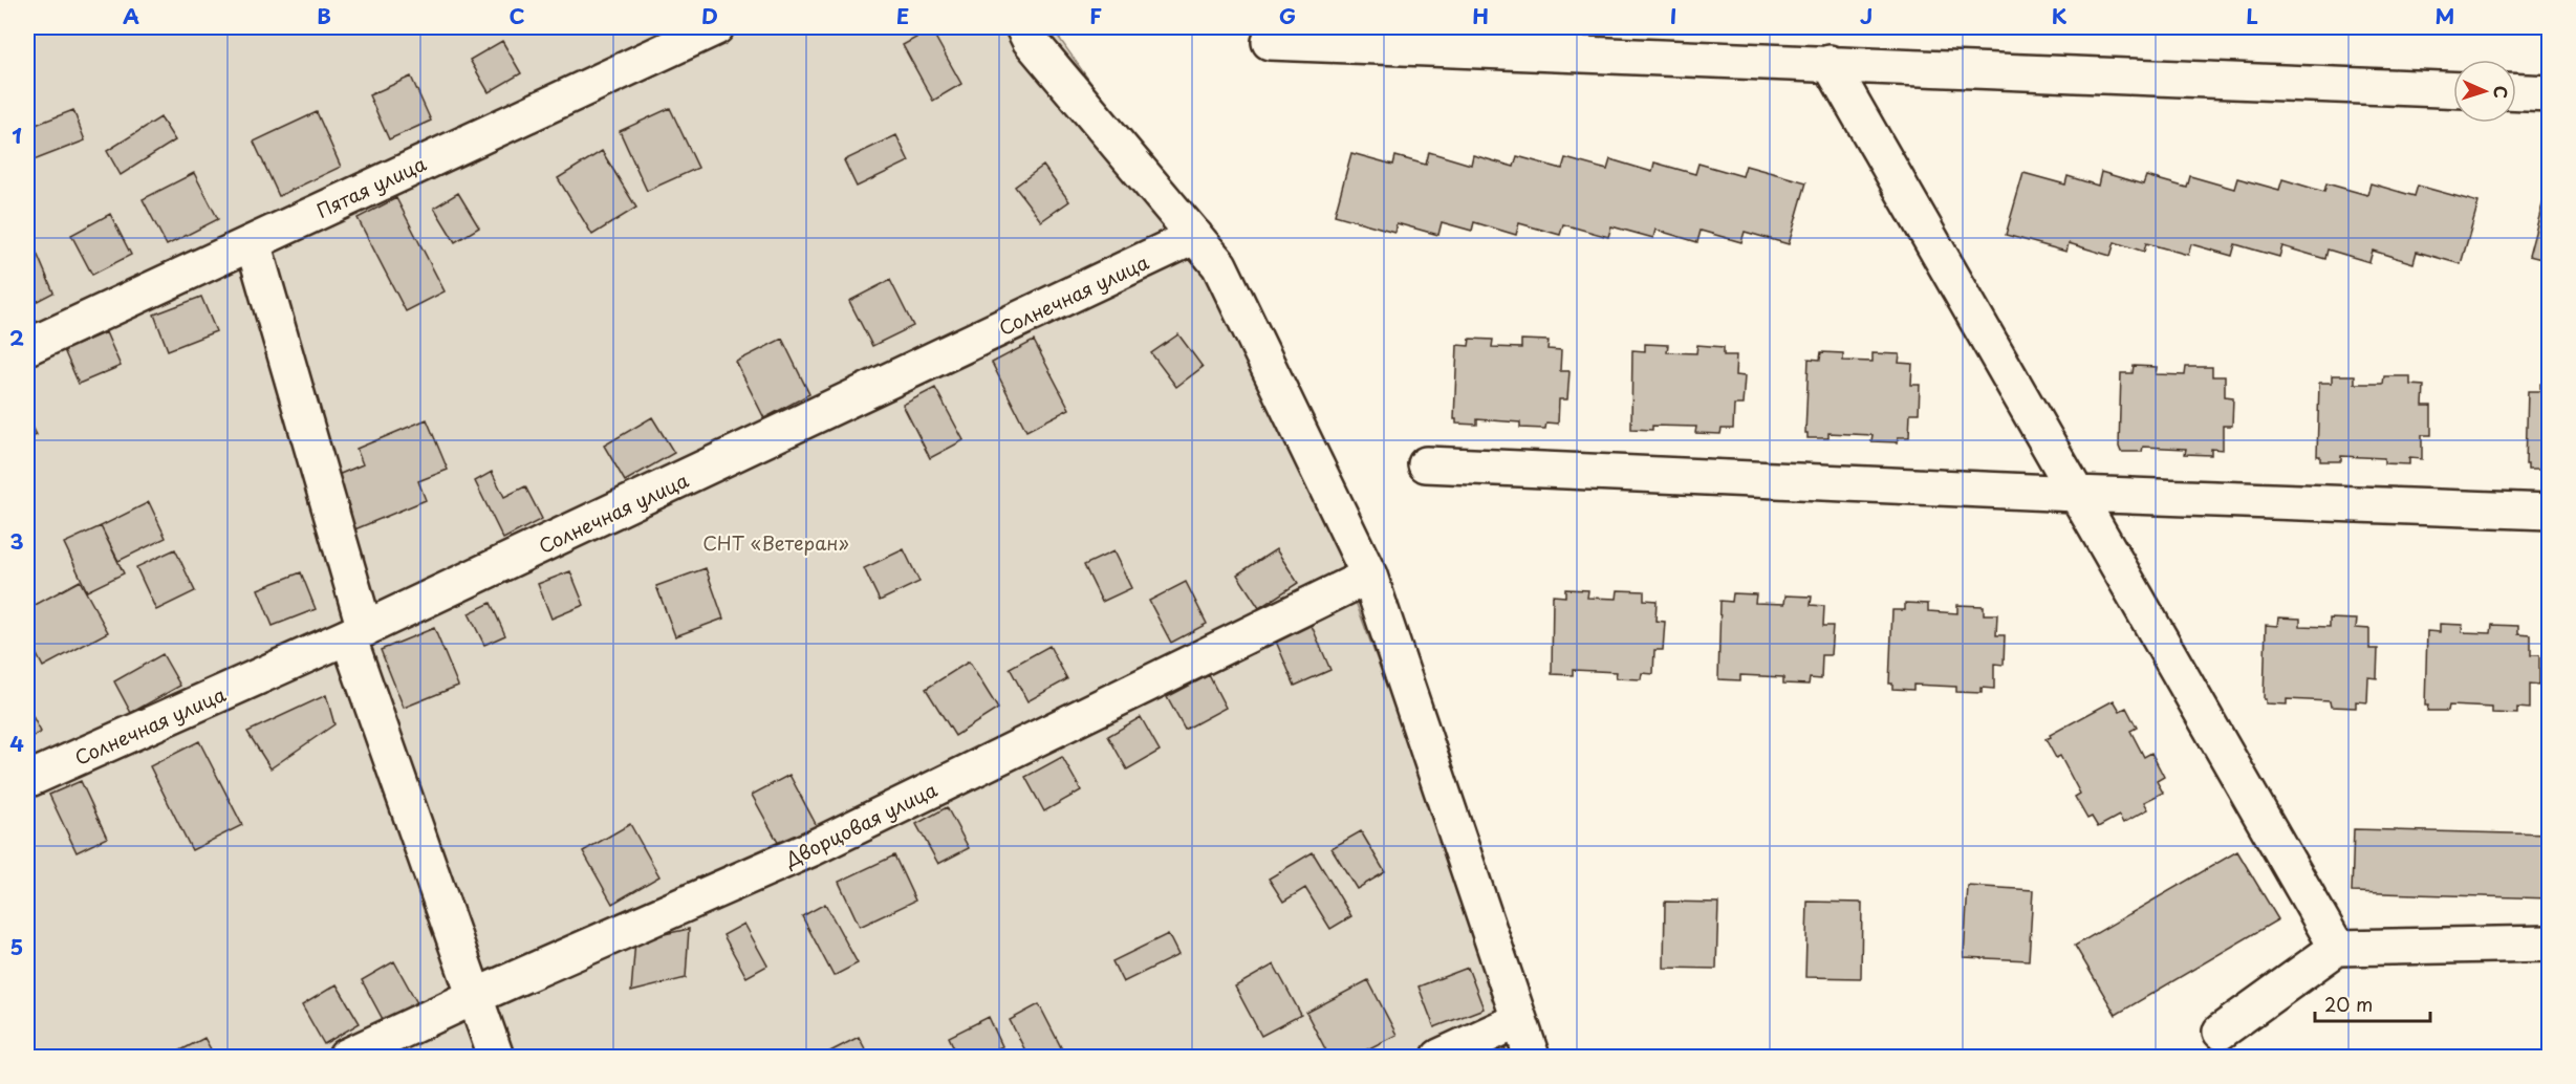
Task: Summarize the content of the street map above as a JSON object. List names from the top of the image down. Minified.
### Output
{"streets":{"street":["Пятая улица","Солнечная улица","Дворцовая улица"]},"parks":["СНТ «Ветеран»"],"scale_bar":"20 m","north":"right","grid":{"columns":["A","B","C","D","E","F","G","H","I","J","K","L","M"],"rows":["1","2","3","4","5"]}}
